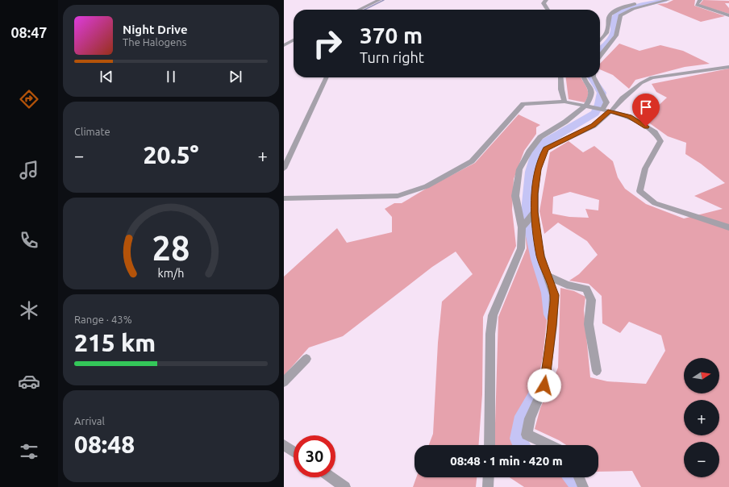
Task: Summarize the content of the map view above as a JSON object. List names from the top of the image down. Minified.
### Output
{"north":"right","page":{"tabs":"08:47","turn":["370 m","Turn right"],"song":["Night Drive","The Halogens"],"tile":["Climate",["Range · 43%","215 km"],["Arrival","08:48"]],"heat":["−","20.5°","+"],"map_buttons":["+","−"],"limit":"30","trip":"08:48 · 1 min · 420 m","gauge":["28","km/h"]}}
